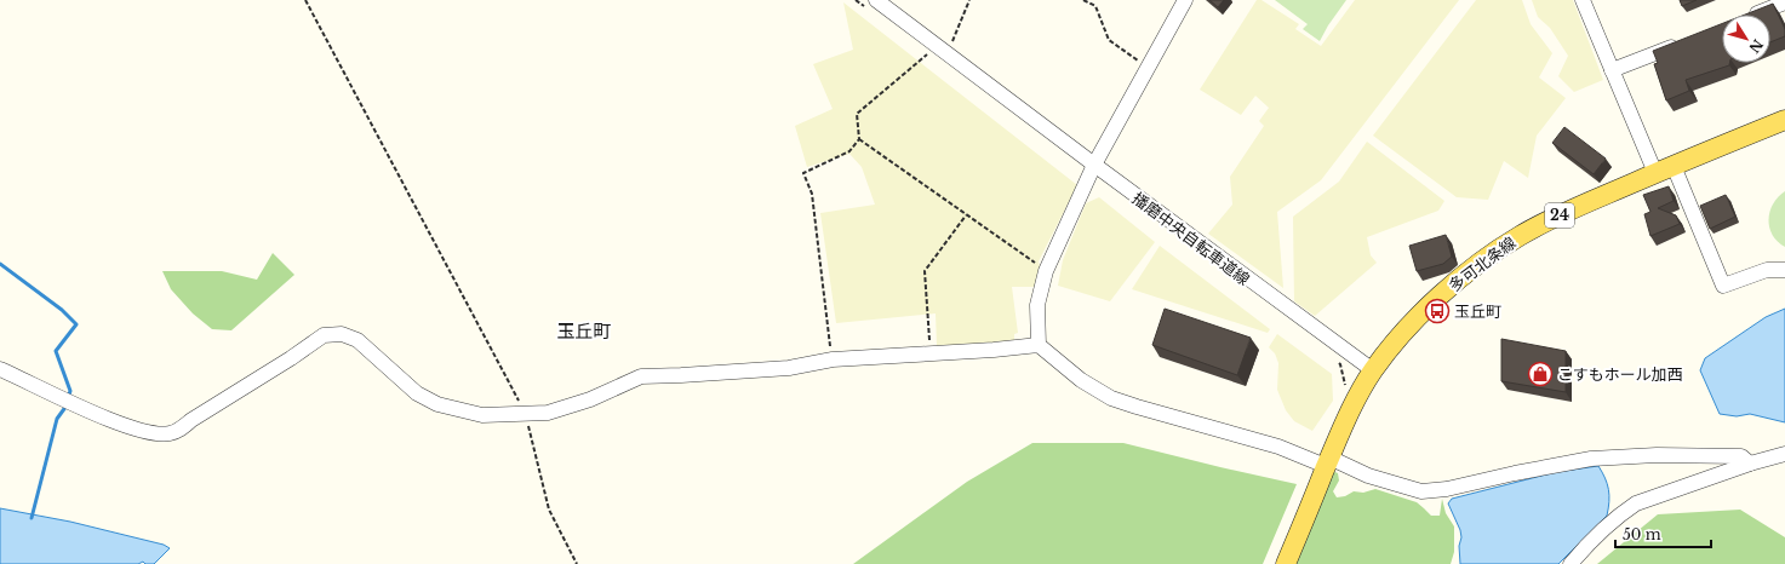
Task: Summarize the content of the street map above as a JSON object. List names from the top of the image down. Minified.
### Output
{"streets":{"main road":["24","多可北条線"]},"districts":["玉丘町"],"places":{"bus stop":["玉丘町"],"shop":["こすもホール加西"]},"scale_bar":"50 m","north":"bottom right"}
